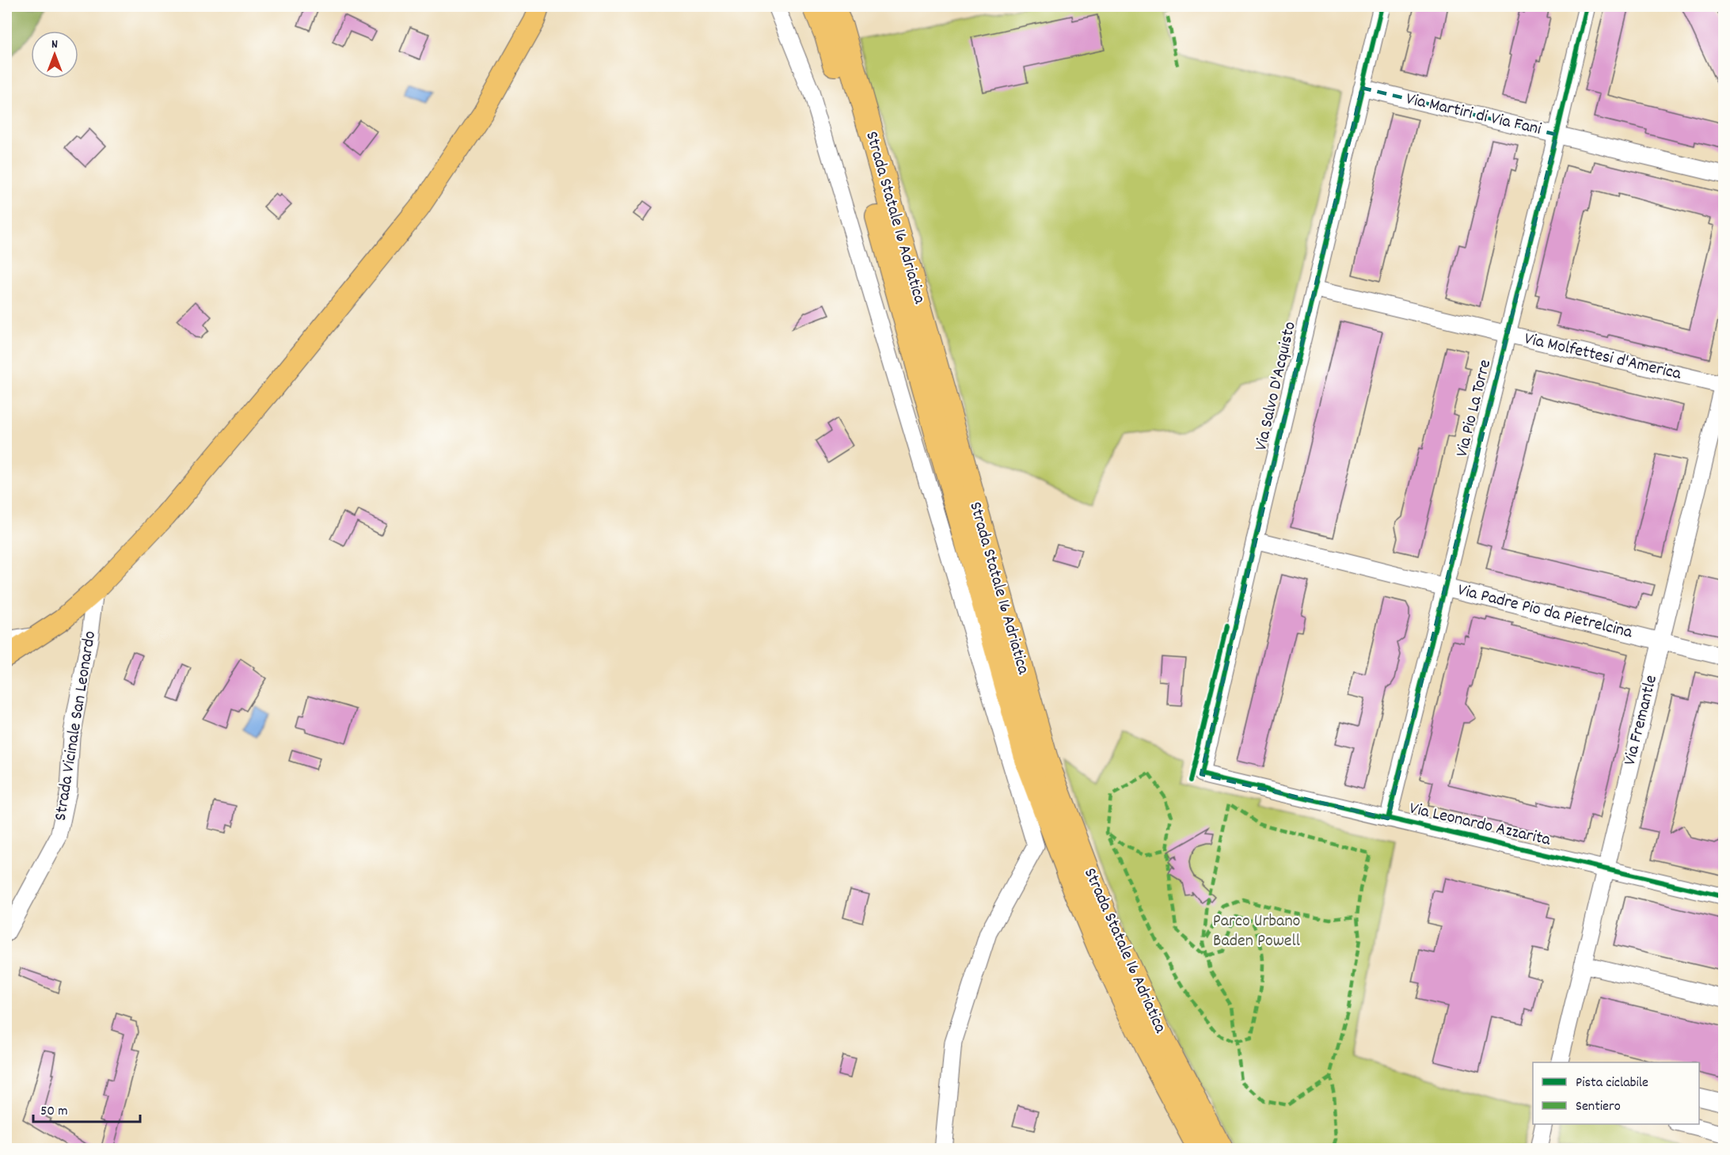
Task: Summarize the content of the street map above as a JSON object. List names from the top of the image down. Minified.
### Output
{"streets":{"highway":["Strada Statale 16 Adriatica"],"street":["Via Martiri di Via Fani","Via Molfettesi d'America","Via Salvo D'Acquisto","Via Pio La Torre","Via Padre Pio da Pietrelcina","Via Fremantle","Strada Vicinale San Leonardo","Via Leonardo Azzarita"]},"crossings":[["Via Martiri di Via Fani","Via Salvo D'Acquisto"],["Via Martiri di Via Fani","Via Pio La Torre"],["Via Molfettesi d'America","Via Salvo D'Acquisto"],["Via Molfettesi d'America","Via Pio La Torre"],["Via Molfettesi d'America","Via Fremantle"],["Via Salvo D'Acquisto","Via Padre Pio da Pietrelcina"],["Via Salvo D'Acquisto","Via Leonardo Azzarita"],["Via Pio La Torre","Via Padre Pio da Pietrelcina"],["Via Pio La Torre","Via Leonardo Azzarita"],["Via Padre Pio da Pietrelcina","Via Fremantle"],["Via Fremantle","Via Leonardo Azzarita"]],"parks":["Parco Urbano Baden Powell"],"legend":["Pista ciclabile","Sentiero"],"scale_bar":"50 m","north":"top"}
